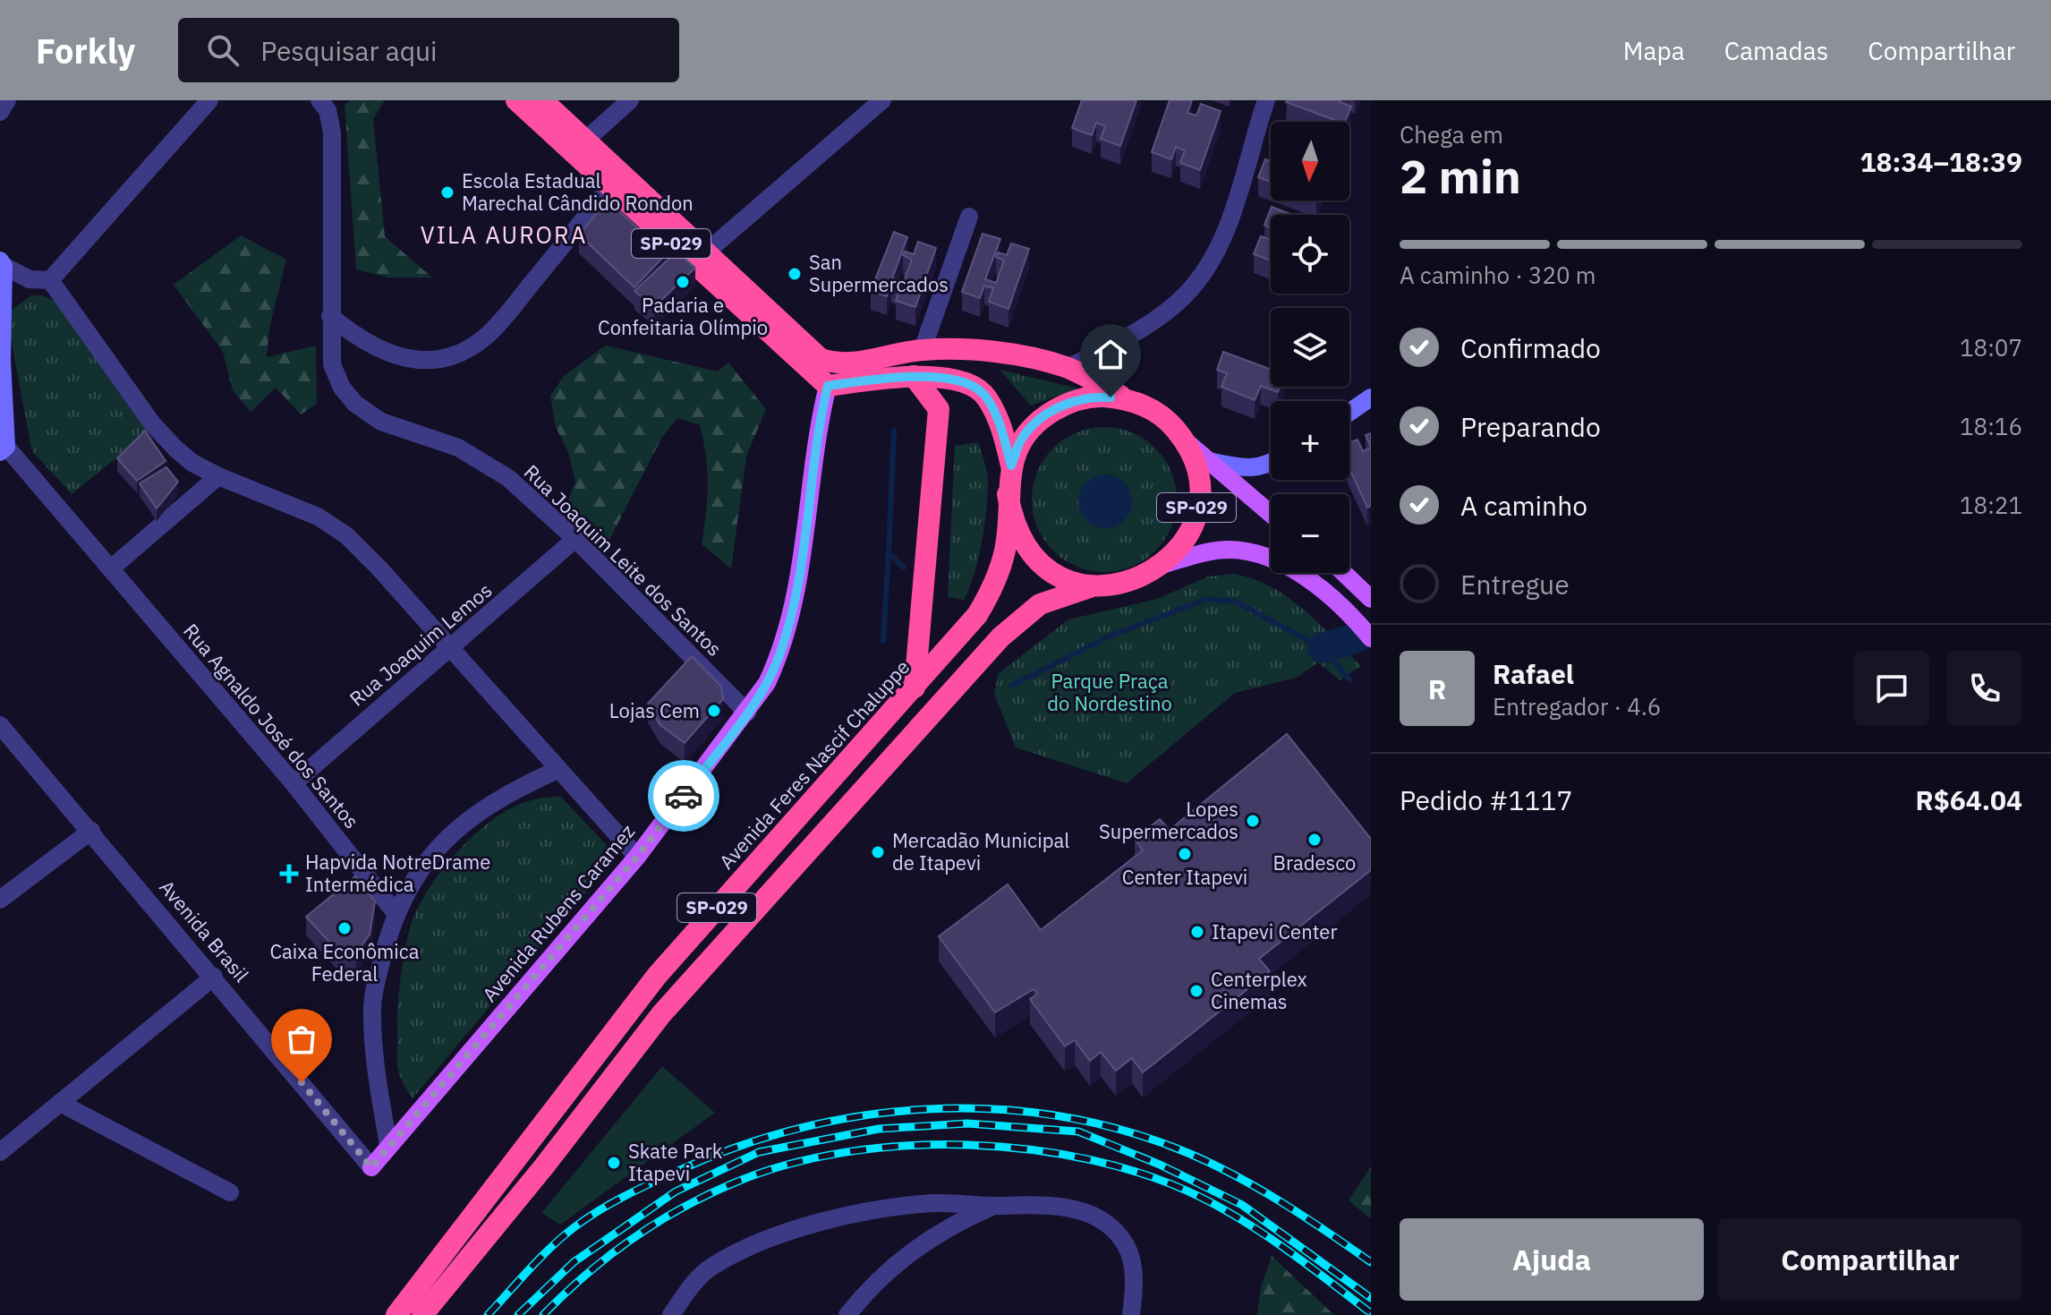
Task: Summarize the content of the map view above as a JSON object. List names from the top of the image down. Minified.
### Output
{"streets":{"highway":["SP-029","Avenida Feres Nascif Chaluppe"],"main road":["Avenida Rubens Caramez"],"street":["Rua Joaquim Leite dos Santos","Rua Joaquim Lemos","Rua Agnaldo José dos Santos","Avenida Brasil"]},"crossings":[["SP-029","Avenida Feres Nascif Chaluppe"],["SP-029","Avenida Rubens Caramez"],["Rua Joaquim Leite dos Santos","Rua Joaquim Lemos"],["Rua Joaquim Leite dos Santos","Avenida Rubens Caramez"],["Rua Joaquim Lemos","Rua Agnaldo José dos Santos"],["Avenida Rubens Caramez","Avenida Brasil"]],"districts":["VILA AURORA"],"parks":["Parque Praça do Nordestino"],"places":{"other":["Escola Estadual Marechal Cândido Rondon","San Supermercados","Padaria e Confeitaria Olímpio","Lojas Cem","Lopes Supermercados","Bradesco","Mercadão Municipal de Itapevi","Center Itapevi","Caixa Econômica Federal","Itapevi Center","Centerplex Cinemas","Skate Park Itapevi"],"health":["Hapvida NotreDrame Intermédica"]},"north":"bottom","page":{"header":"Forkly","search":"Pesquisar aqui","nav":["Mapa","Camadas","Compartilhar"],"heading":["2 min","Chega em","18:34–18:39"],"panel":["Rafael","Entregador · 4.6","Pedido #1117","R$64.04"],"map_buttons":["+","−"],"bar":"A caminho · 320 m","list":[["Confirmado","18:07"],["Preparando","18:16"],["A caminho","18:21"],"Entregue"],"round":"R","buttons":["Ajuda","Compartilhar"]}}
